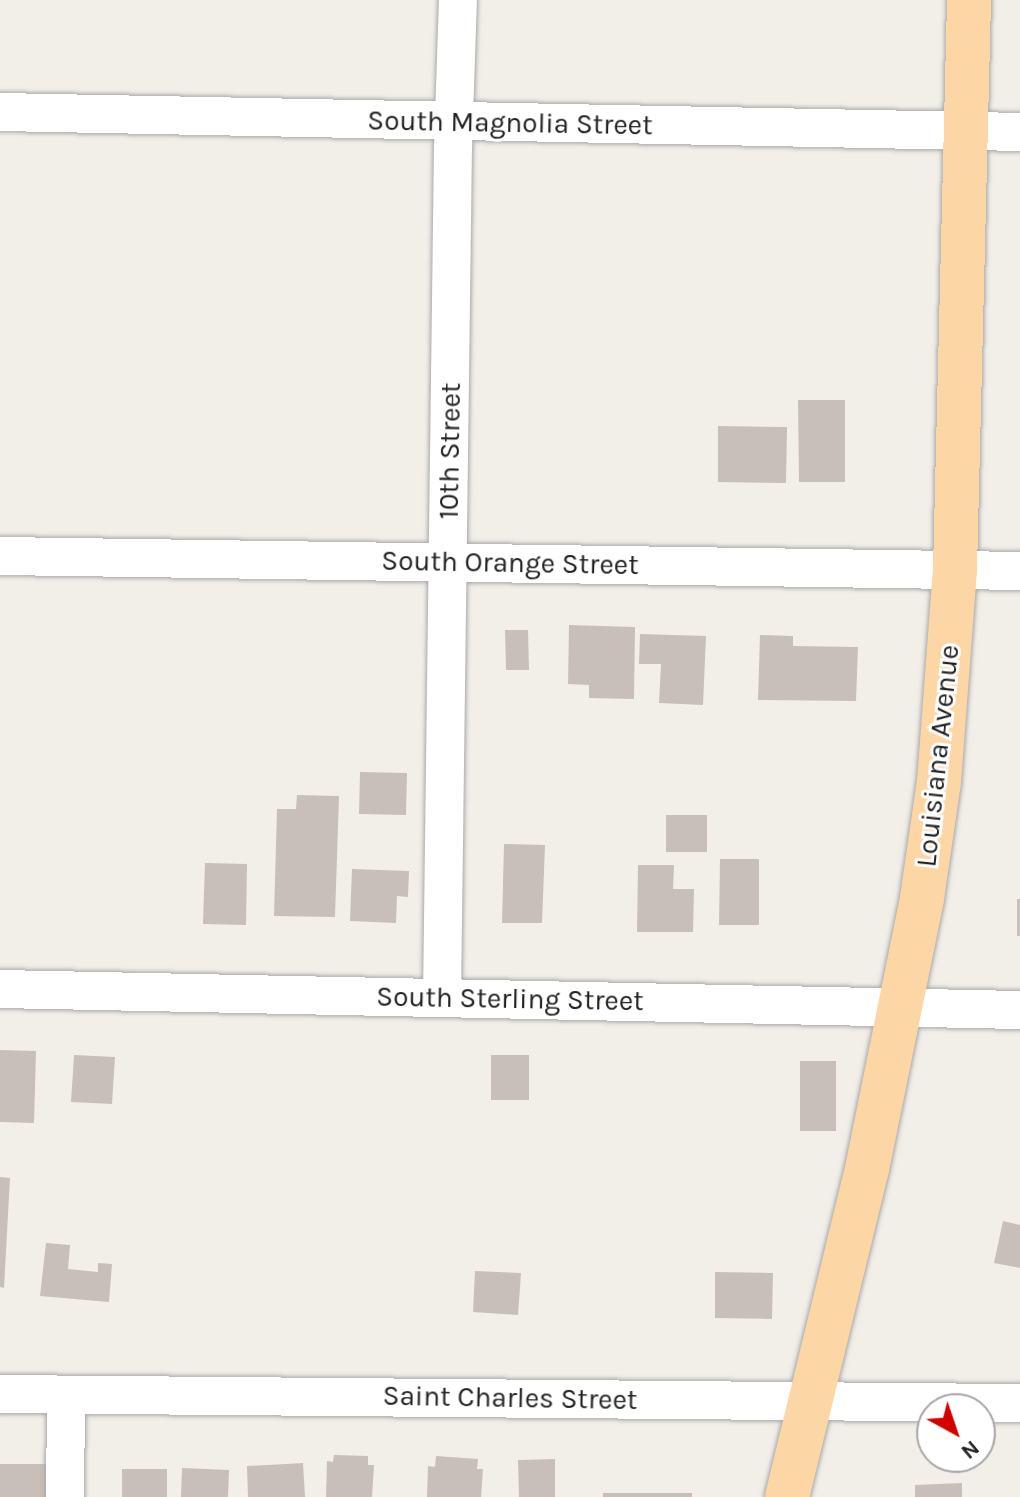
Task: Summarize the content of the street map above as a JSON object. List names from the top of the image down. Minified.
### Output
{"streets":{"main road":["Louisiana Avenue"],"street":["South Magnolia Street","10th Street","South Orange Street","South Sterling Street","Saint Charles Street"]},"crossings":[["South Magnolia Street","10th Street"],["South Magnolia Street","Louisiana Avenue"],["10th Street","South Orange Street"],["10th Street","South Sterling Street"],["South Orange Street","Louisiana Avenue"],["Louisiana Avenue","South Sterling Street"],["Louisiana Avenue","Saint Charles Street"]],"north":"bottom right"}
